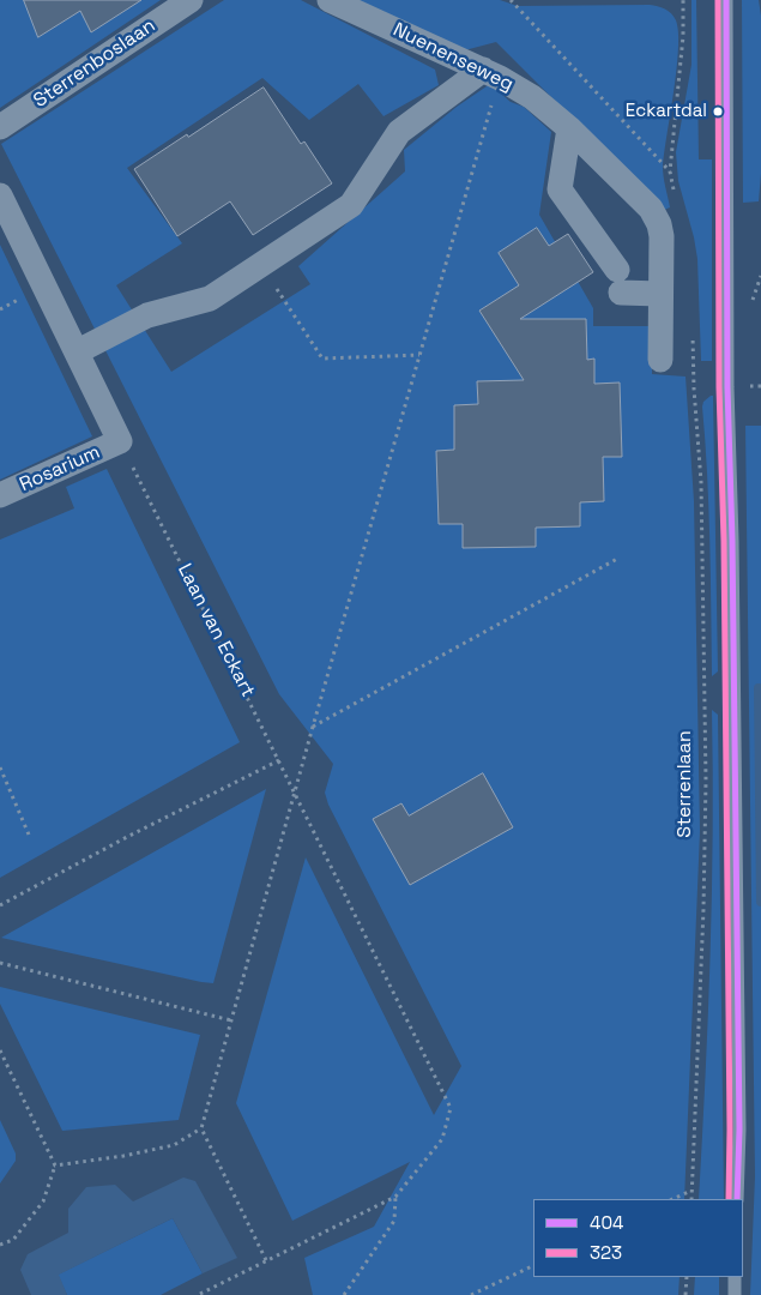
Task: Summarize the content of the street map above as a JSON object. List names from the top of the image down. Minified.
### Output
{"streets":{"street":["Nuenenseweg","Sterrenboslaan","Rosarium"],"path":["Laan van Eckart","Sterrenlaan"]},"crossings":[["Rosarium","Laan van Eckart"]],"places":["Eckartdal"],"lines":["transit line 404","transit line 323"],"legend":["404","323"]}
